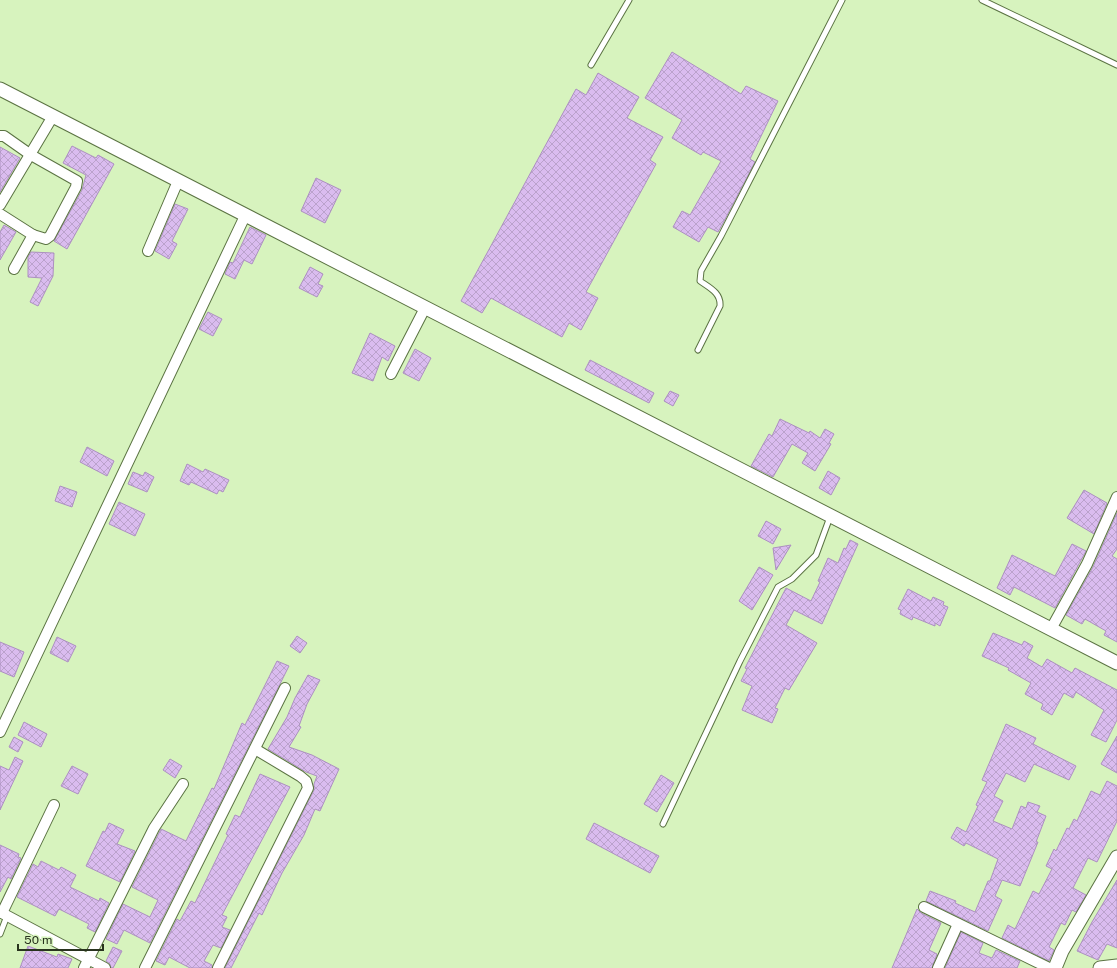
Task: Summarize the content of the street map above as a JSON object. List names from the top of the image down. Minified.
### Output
{"scale_bar":"50 m"}
